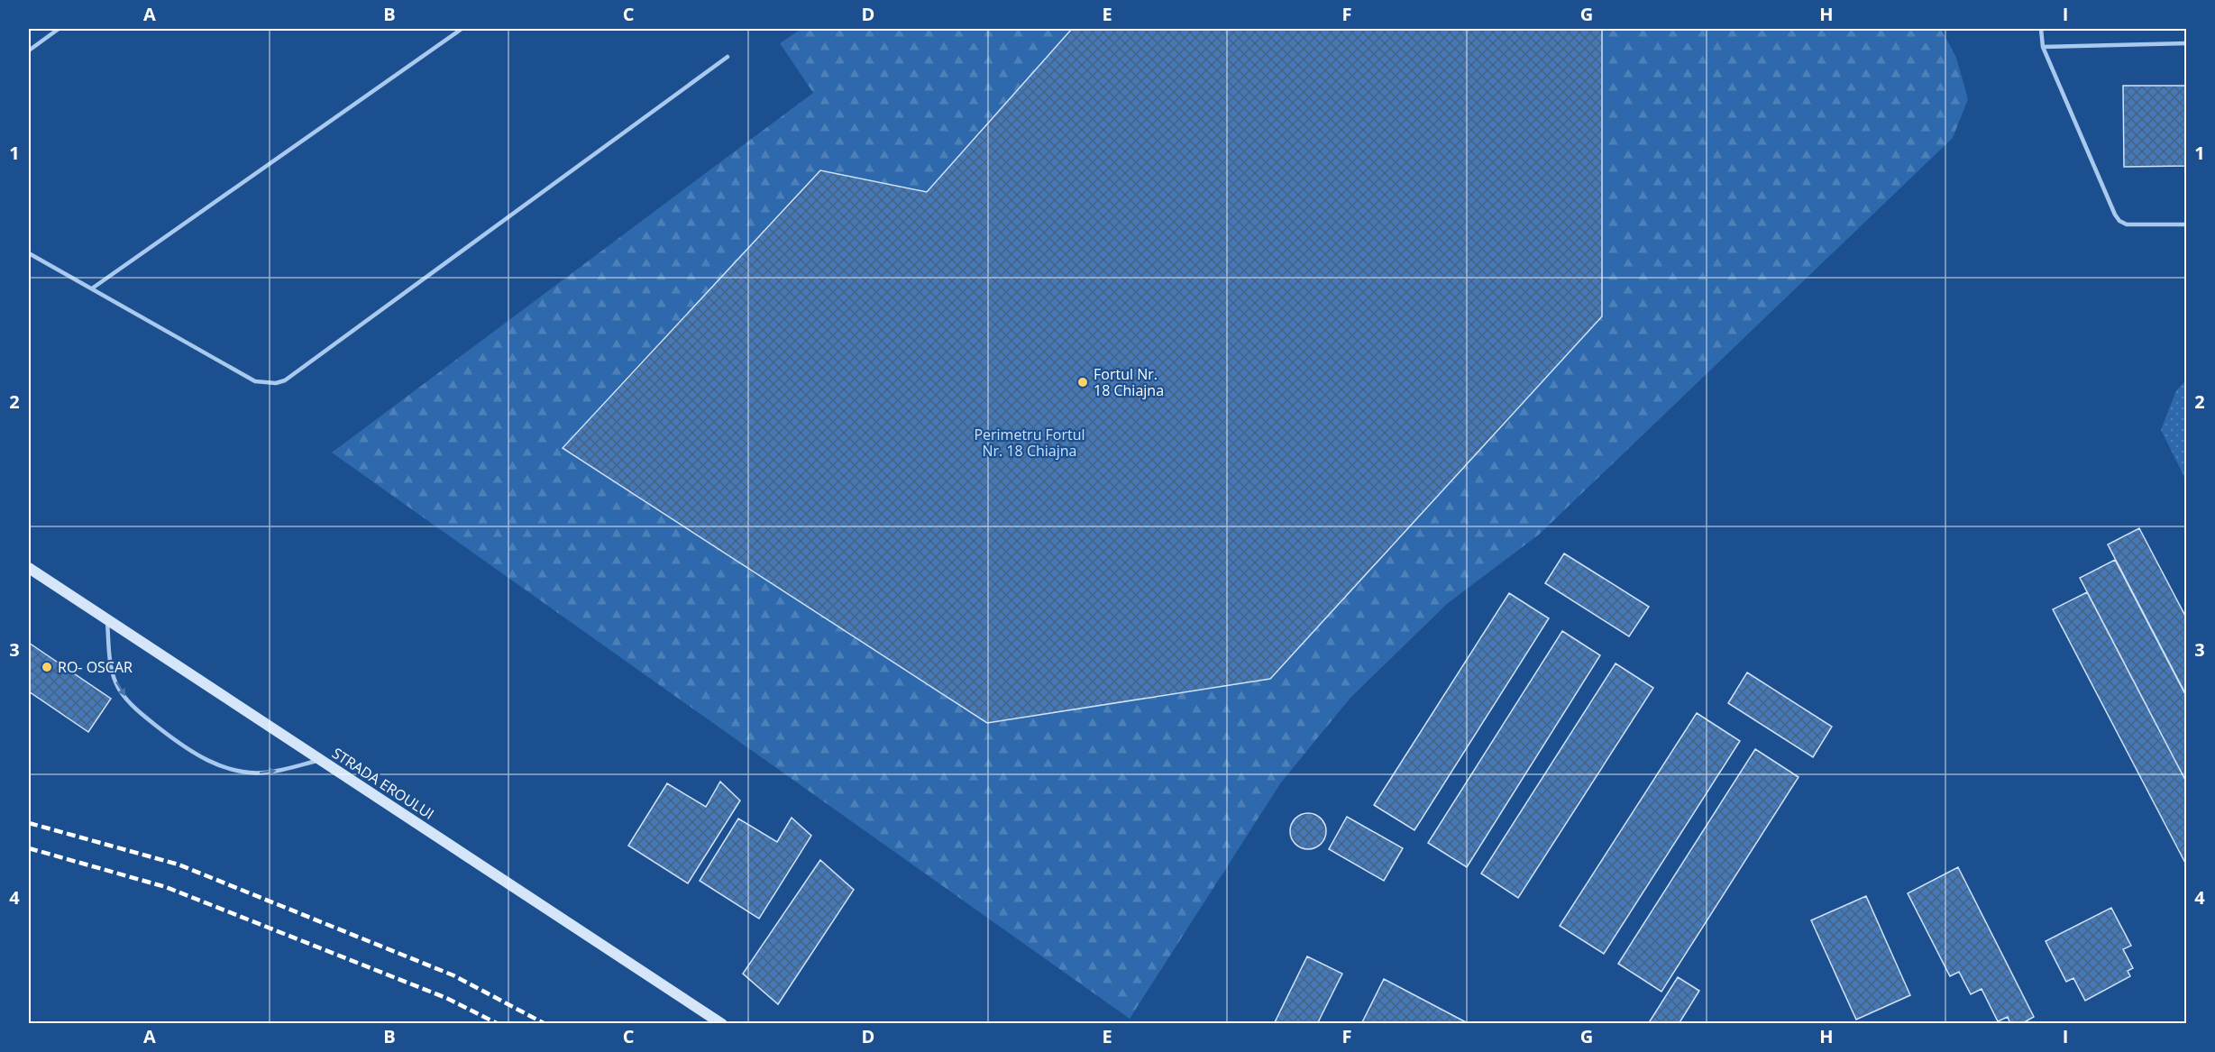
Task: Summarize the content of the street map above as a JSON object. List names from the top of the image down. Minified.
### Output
{"streets":{"main road":["STRADA EROULUI"]},"parks":["Perimetru Fortul Nr. 18 Chiajna"],"places":["Fortul Nr. 18 Chiajna","RO- OSCAR"],"grid":{"columns":["A","B","C","D","E","F","G","H","I"],"rows":["1","2","3","4"]}}
